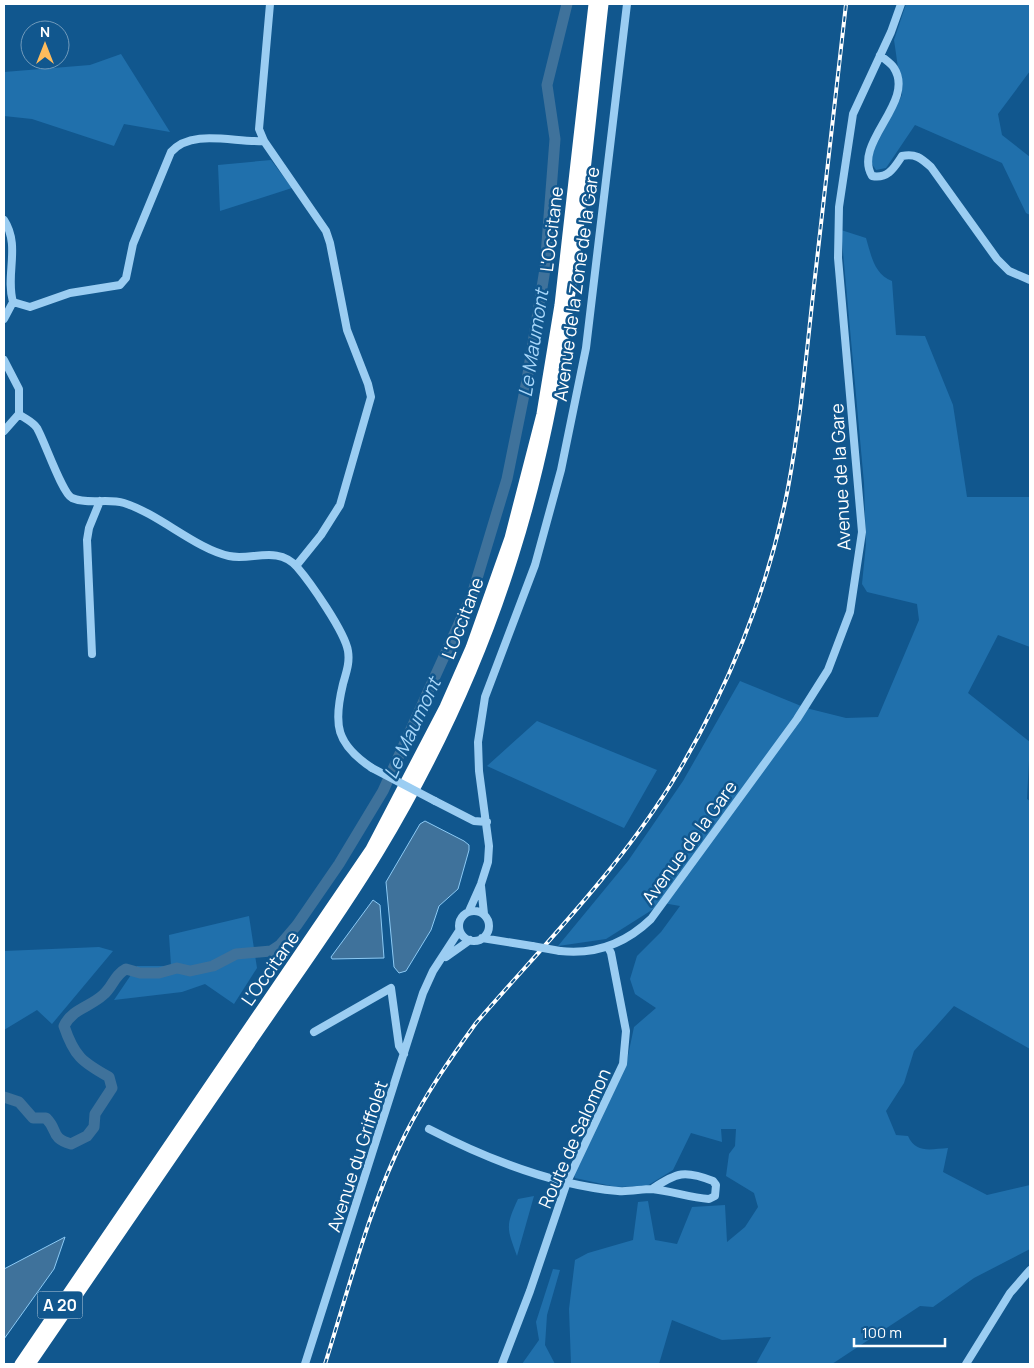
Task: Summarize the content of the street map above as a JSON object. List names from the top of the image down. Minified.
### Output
{"streets":{"highway":["L'Occitane","A 20"],"street":["Avenue de la Zone de la Gare","Avenue de la Gare","Route de Salomon","Avenue du Griffolet"]},"crossings":[["Avenue de la Gare","Route de Salomon"]],"water":["Le Maumont"],"scale_bar":"100 m","north":"top"}
